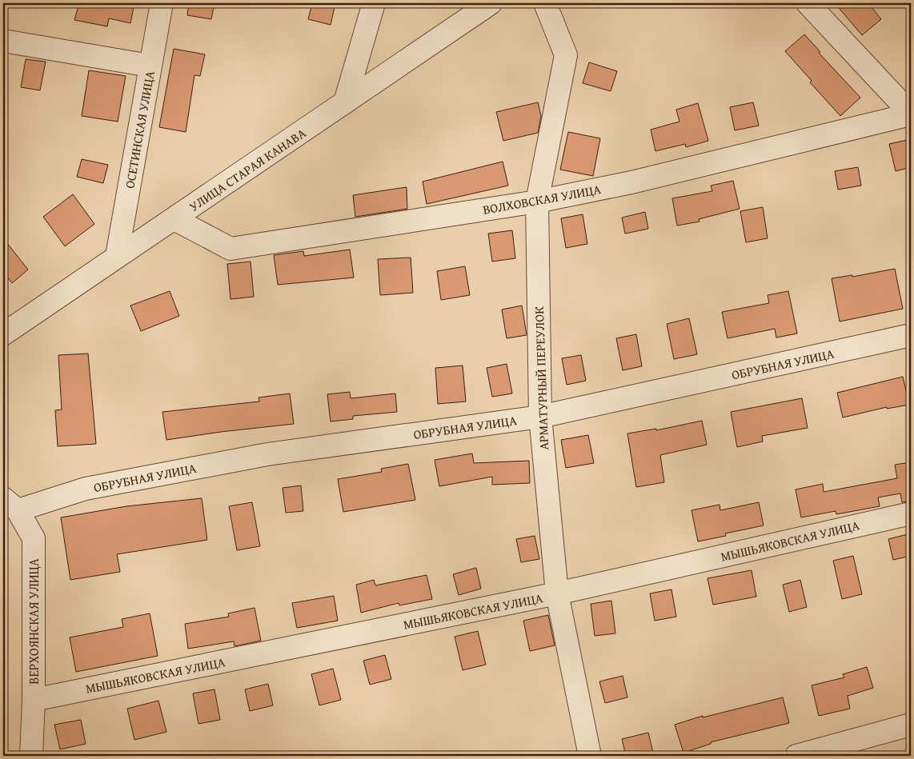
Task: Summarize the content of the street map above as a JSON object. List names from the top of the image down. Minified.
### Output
{"streets":{"street":["ОСЕТИНСКАЯ УЛИЦА","УЛИЦА СТАРАЯ КАНАВА","ВОЛХОВСКАЯ УЛИЦА","ОБРУБНАЯ УЛИЦА","АРМАТУРНЫЙ ПЕРЕУЛОК","МЫШЬЯКОВСКАЯ УЛИЦА","ВЕРХОЯНСКАЯ УЛИЦА"]},"crossings":[["ОСЕТИНСКАЯ УЛИЦА","УЛИЦА СТАРАЯ КАНАВА"],["УЛИЦА СТАРАЯ КАНАВА","ВОЛХОВСКАЯ УЛИЦА"],["ВОЛХОВСКАЯ УЛИЦА","АРМАТУРНЫЙ ПЕРЕУЛОК"],["ОБРУБНАЯ УЛИЦА","АРМАТУРНЫЙ ПЕРЕУЛОК"],["ОБРУБНАЯ УЛИЦА","ВЕРХОЯНСКАЯ УЛИЦА"],["АРМАТУРНЫЙ ПЕРЕУЛОК","МЫШЬЯКОВСКАЯ УЛИЦА"],["МЫШЬЯКОВСКАЯ УЛИЦА","ВЕРХОЯНСКАЯ УЛИЦА"]]}
